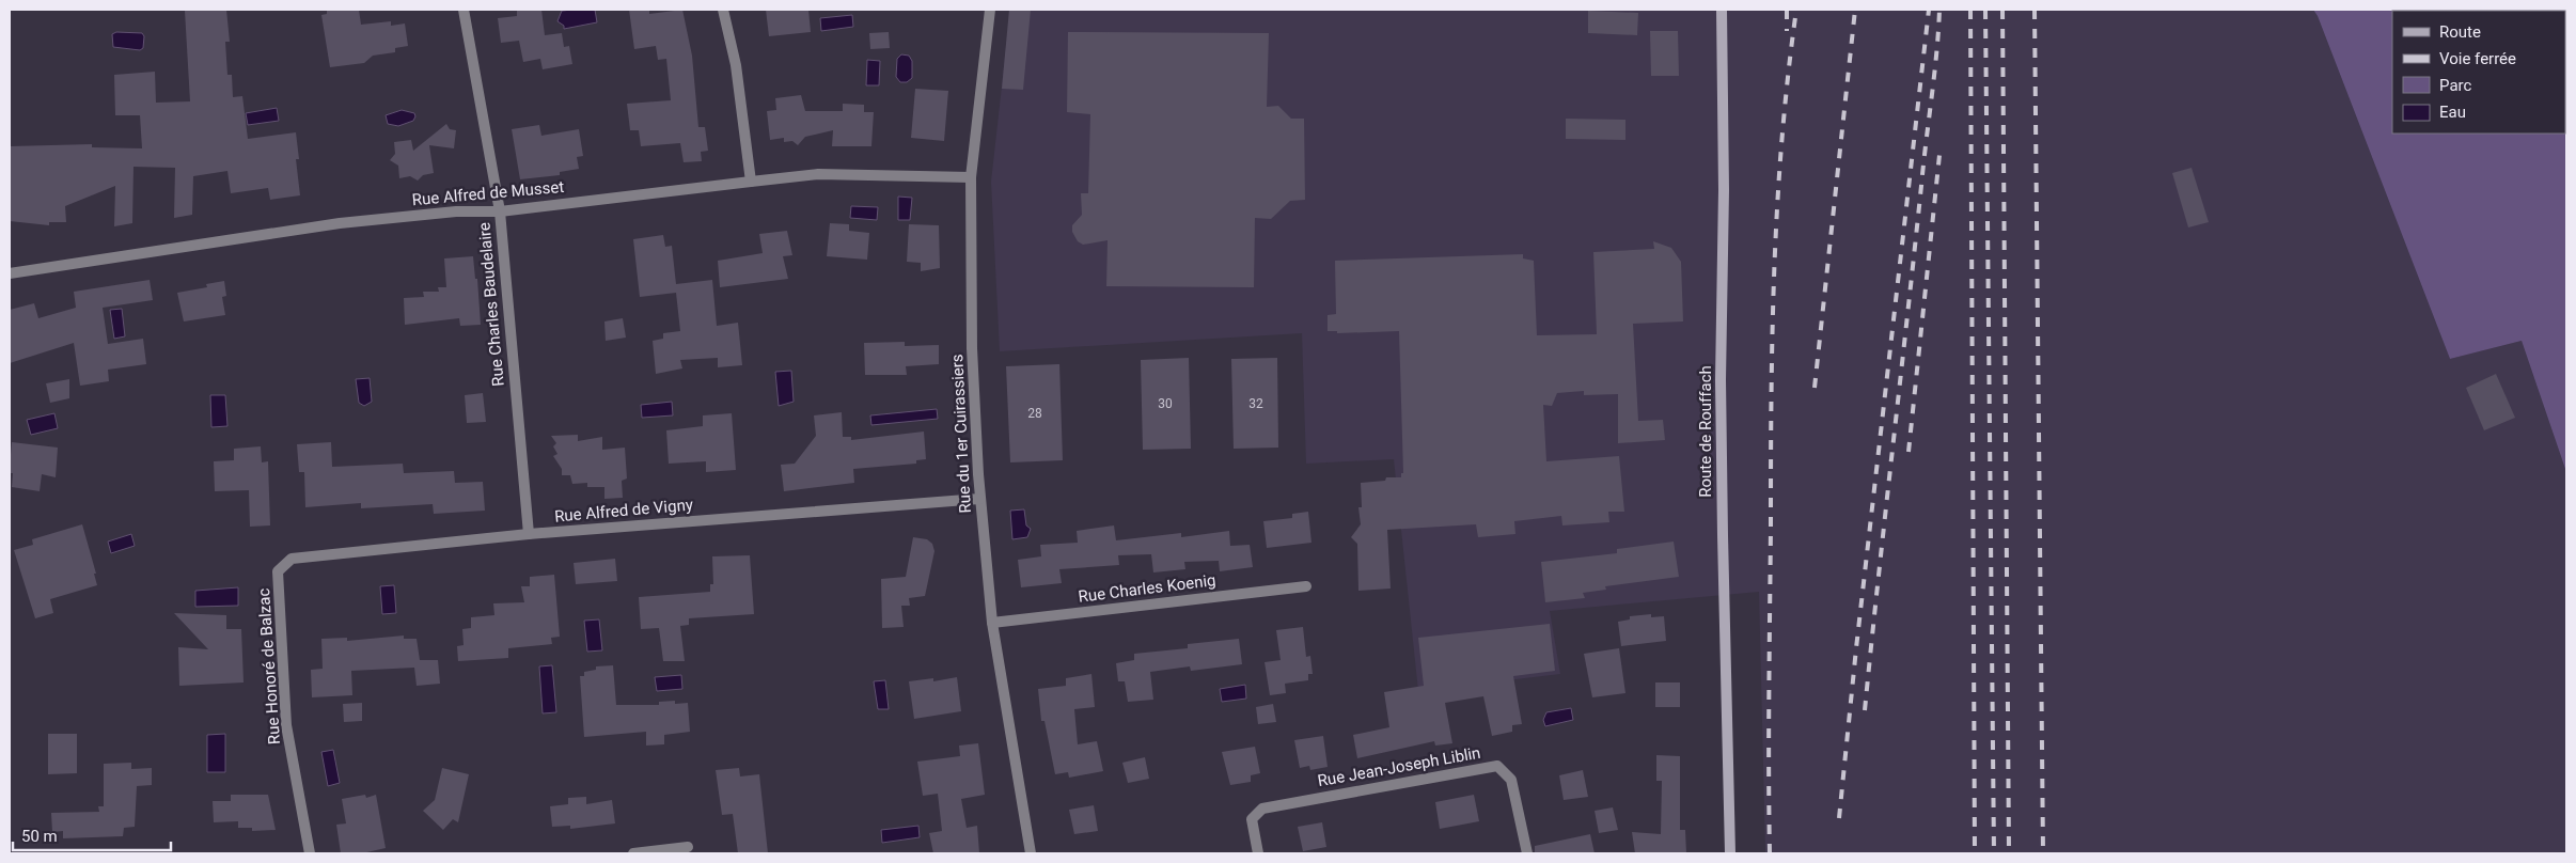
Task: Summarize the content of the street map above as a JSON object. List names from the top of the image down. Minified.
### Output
{"streets":{"main road":["Route de Rouffach"],"street":["Rue Alfred de Musset","Rue Charles Baudelaire","Rue du 1er Cuirassiers","Rue Alfred de Vigny","Rue Charles Koenig","Rue Honoré de Balzac","Rue Jean-Joseph Liblin"]},"crossings":[["Rue Alfred de Musset","Rue Charles Baudelaire"],["Rue Alfred de Musset","Rue du 1er Cuirassiers"],["Rue Charles Baudelaire","Rue Alfred de Vigny"],["Rue du 1er Cuirassiers","Rue Alfred de Vigny"],["Rue du 1er Cuirassiers","Rue Charles Koenig"],["Rue Alfred de Vigny","Rue Honoré de Balzac"]],"house_numbers":["30","32","28"],"legend":["Route","Voie ferrée","Parc","Eau"],"scale_bar":"50 m"}
